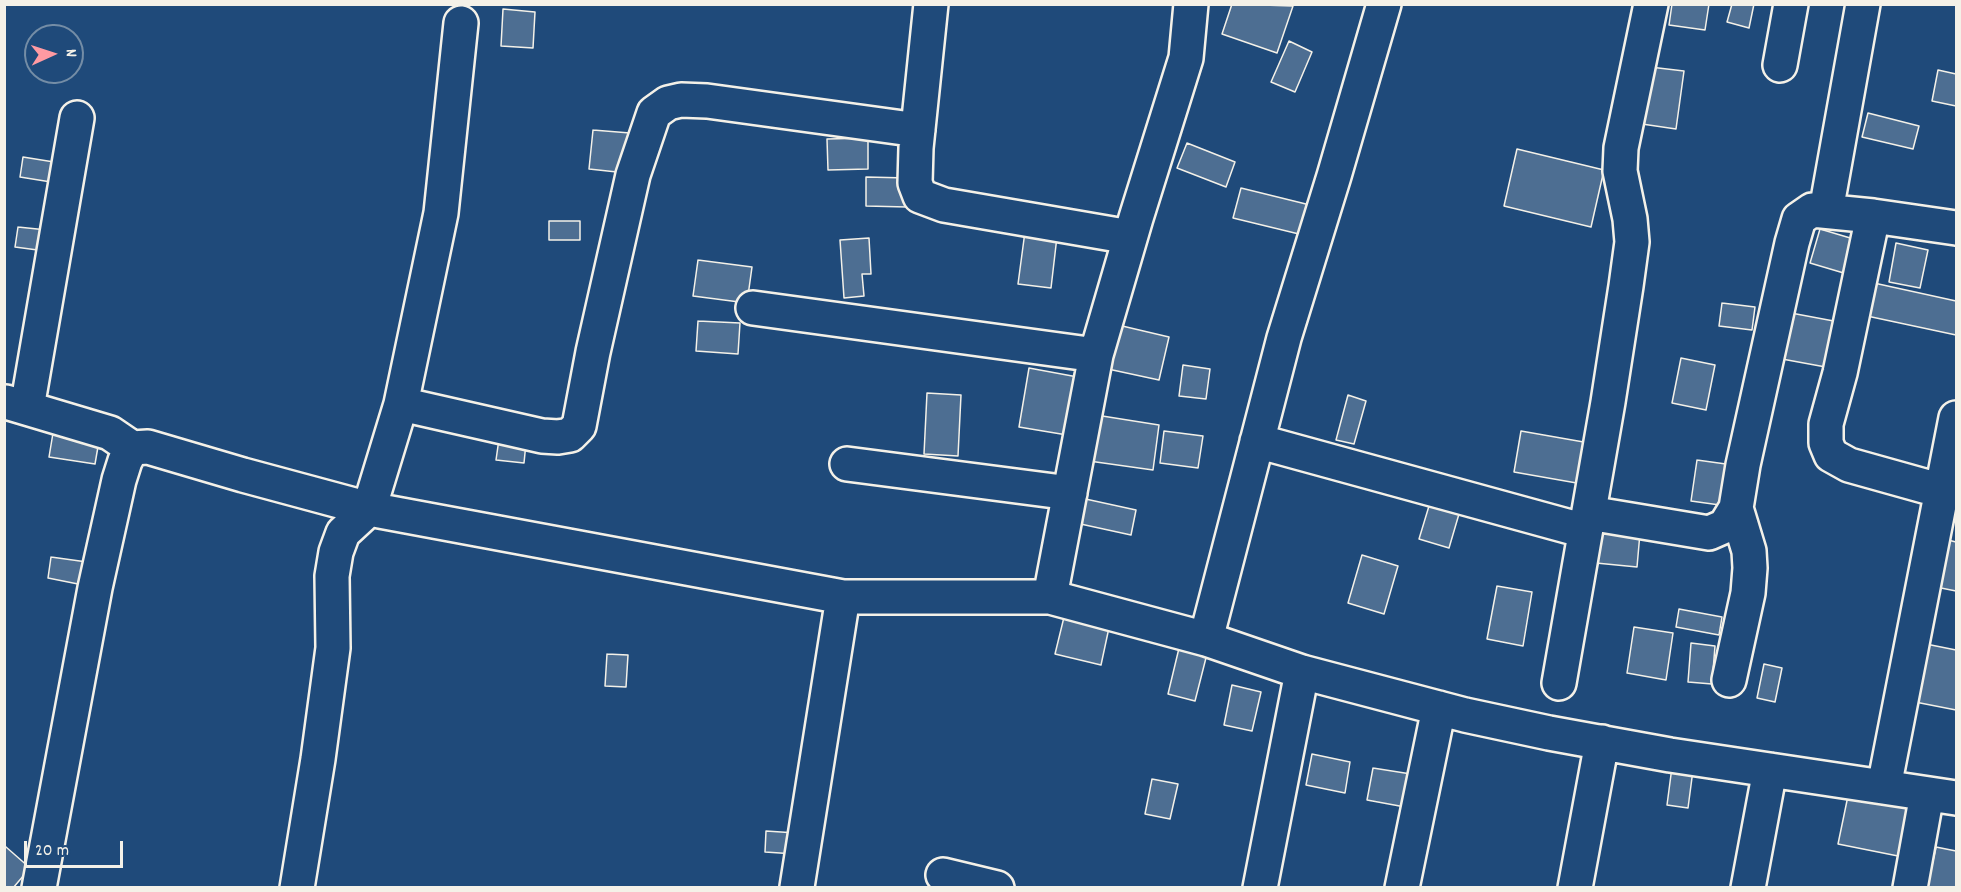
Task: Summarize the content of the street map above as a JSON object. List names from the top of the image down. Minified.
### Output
{"scale_bar":"20 m","north":"right"}
